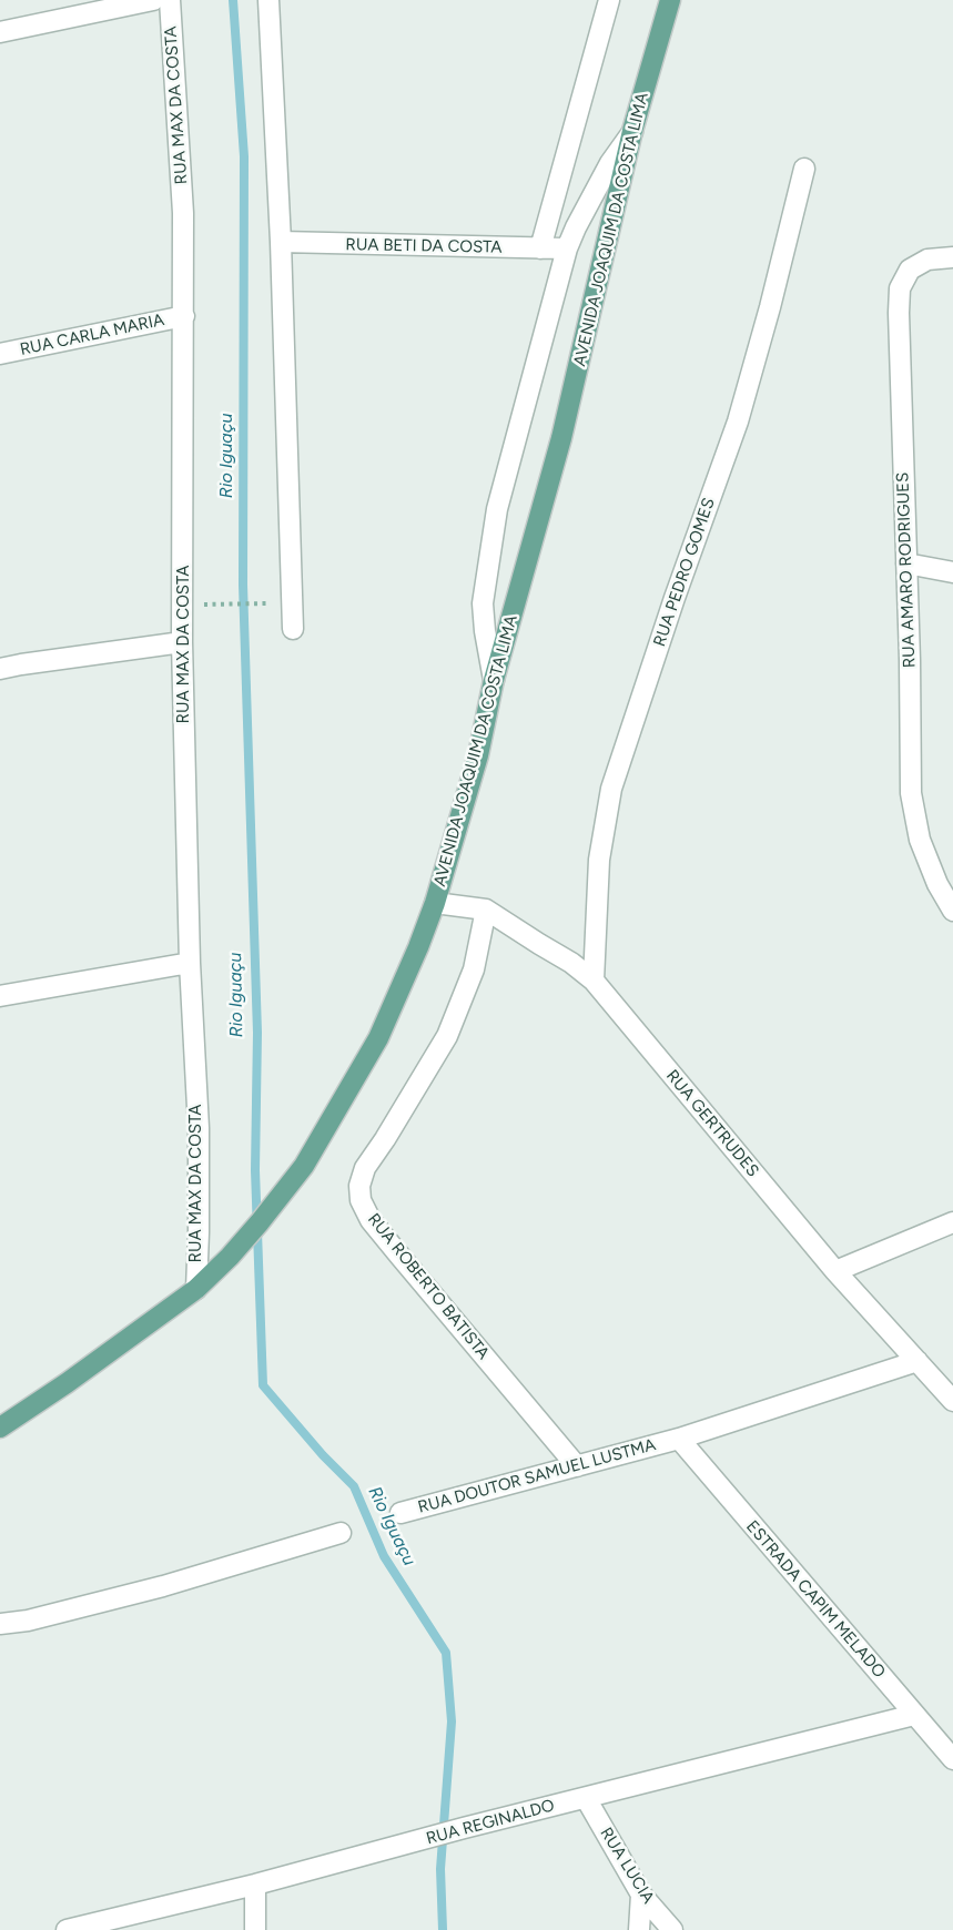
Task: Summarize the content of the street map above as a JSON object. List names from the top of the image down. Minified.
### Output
{"streets":{"main road":["AVENIDA JOAQUIM DA COSTA LIMA"],"street":["RUA MAX DA COSTA","RUA BETI DA COSTA","RUA CARLA MARIA","RUA AMARO RODRIGUES","RUA PEDRO GOMES","RUA GERTRUDES","RUA ROBERTO BATISTA","RUA DOUTOR SAMUEL LUSTMA","ESTRADA CAPIM MELADO","RUA REGINALDO","RUA LUCIA"]},"crossings":[["RUA MAX DA COSTA","AVENIDA JOAQUIM DA COSTA LIMA"],["RUA MAX DA COSTA","RUA CARLA MARIA"],["AVENIDA JOAQUIM DA COSTA LIMA","RUA GERTRUDES"],["RUA PEDRO GOMES","RUA GERTRUDES"],["RUA GERTRUDES","RUA ROBERTO BATISTA"],["RUA GERTRUDES","RUA DOUTOR SAMUEL LUSTMA"],["RUA ROBERTO BATISTA","RUA DOUTOR SAMUEL LUSTMA"],["RUA DOUTOR SAMUEL LUSTMA","ESTRADA CAPIM MELADO"],["ESTRADA CAPIM MELADO","RUA REGINALDO"],["RUA REGINALDO","RUA LUCIA"]],"water":["Rio Iguaçu"]}
